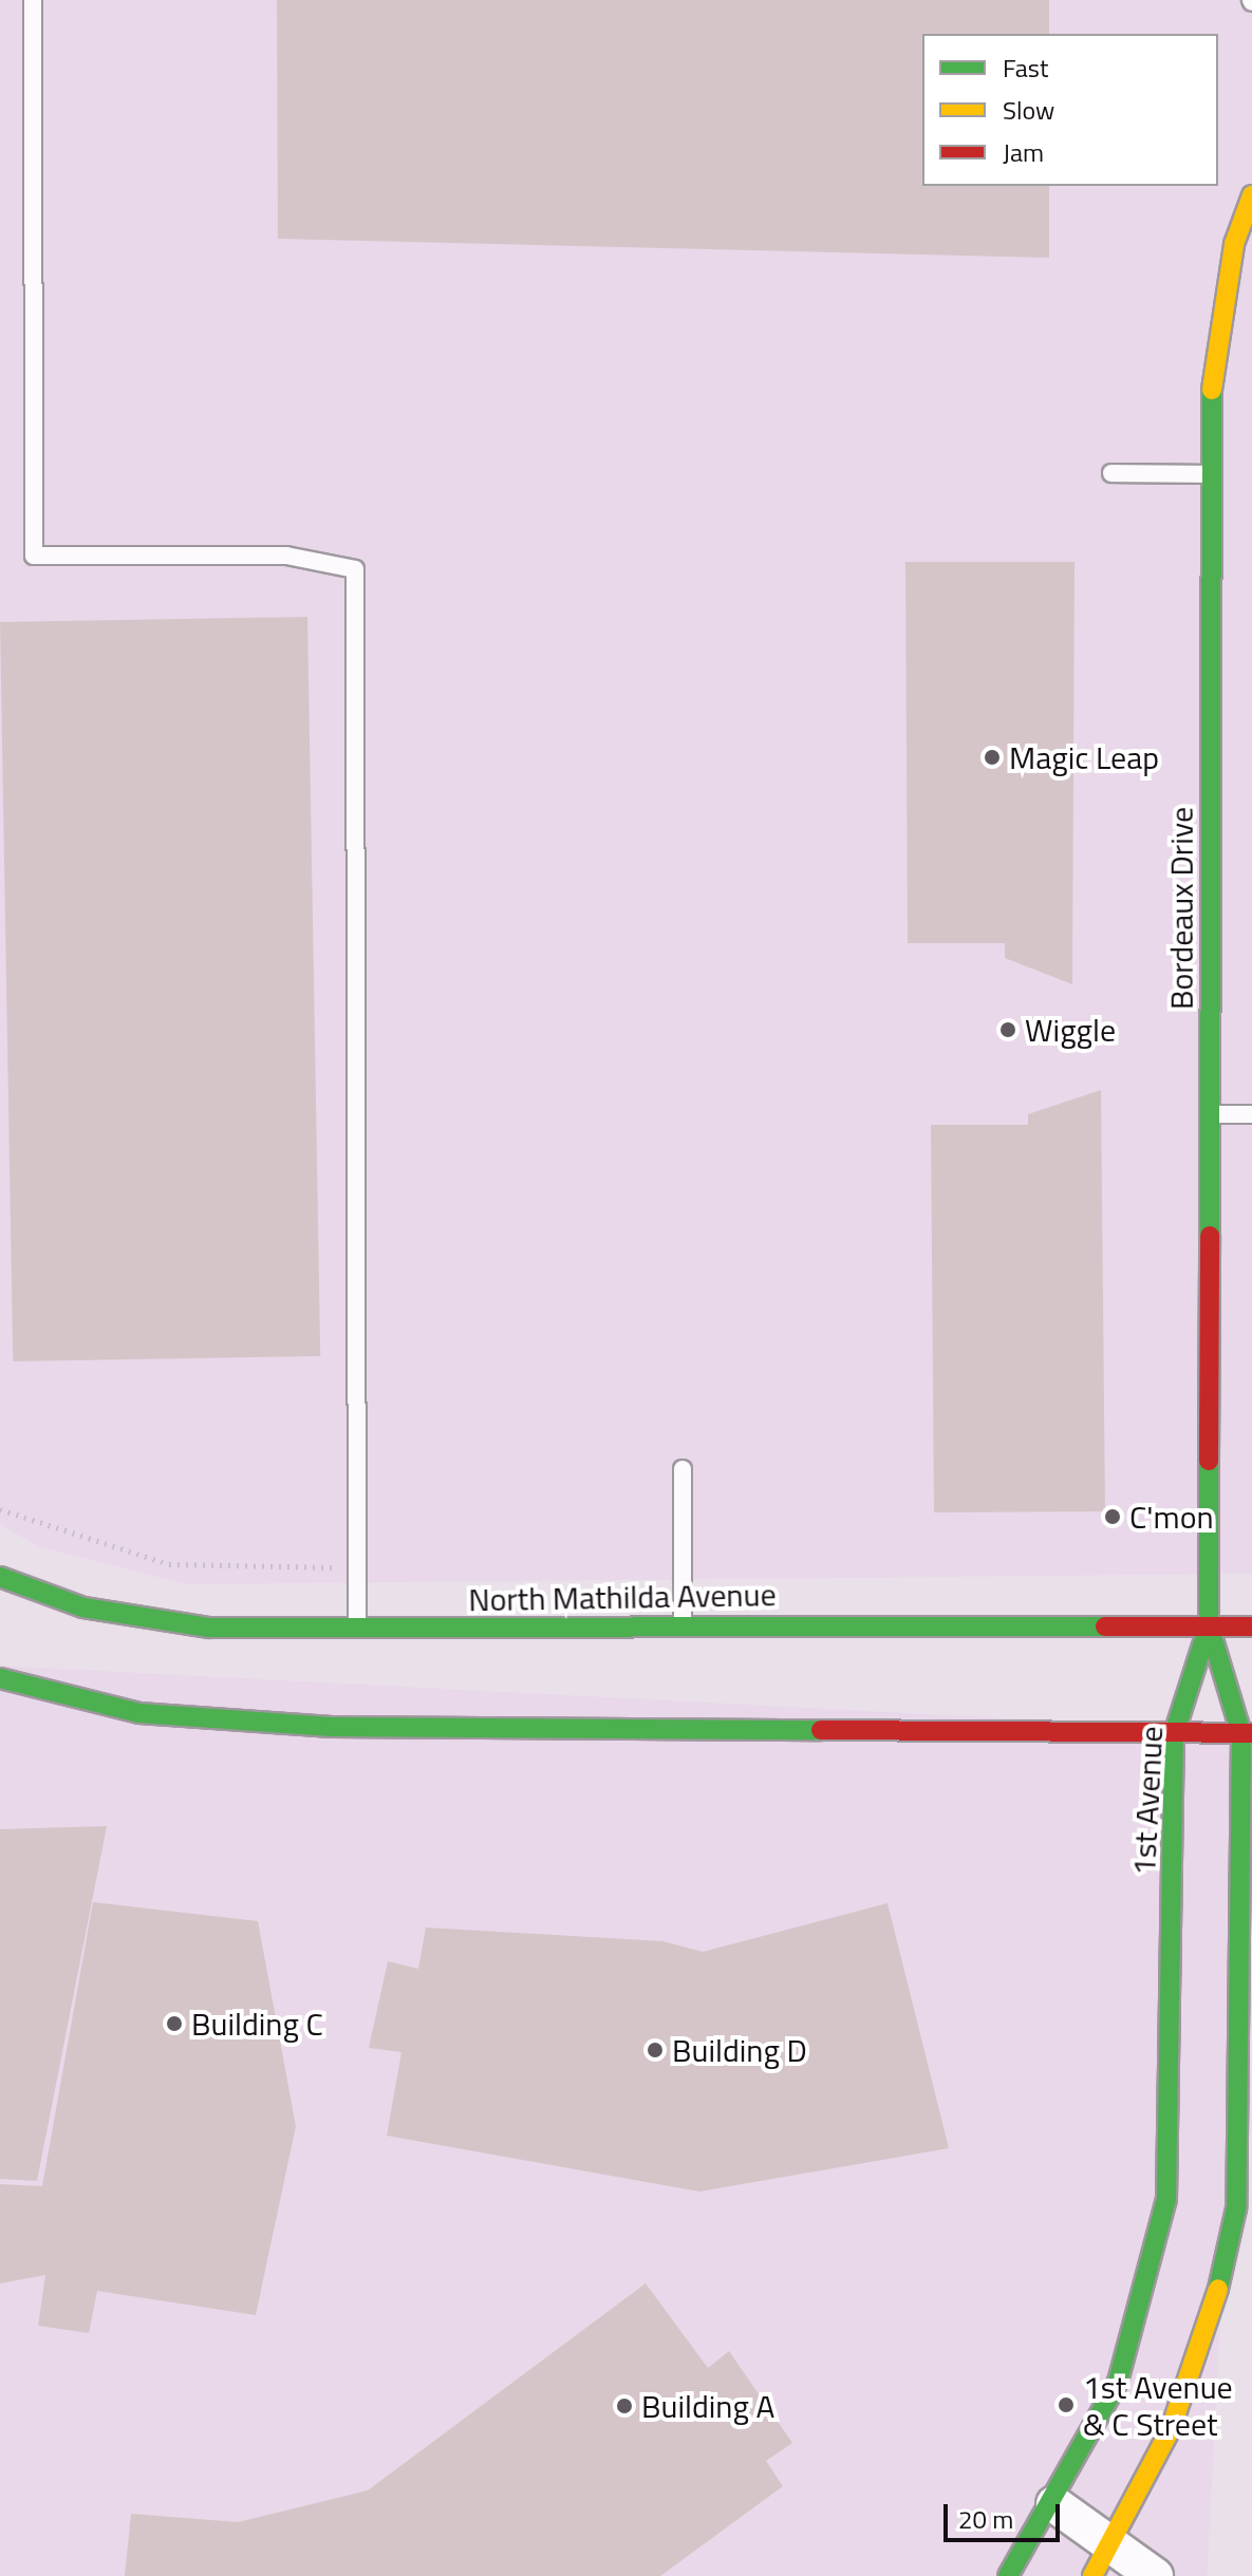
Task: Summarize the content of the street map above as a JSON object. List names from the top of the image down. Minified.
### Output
{"streets":{"street":["Bordeaux Drive","North Mathilda Avenue","1st Avenue"]},"crossings":[["Bordeaux Drive","North Mathilda Avenue"],["Bordeaux Drive","1st Avenue"],["North Mathilda Avenue","1st Avenue"]],"places":["Magic Leap","Wiggle","C'mon","Building C","Building D","1st Avenue & C Street","Building A"],"legend":["Fast","Slow","Jam"],"scale_bar":"20 m"}
